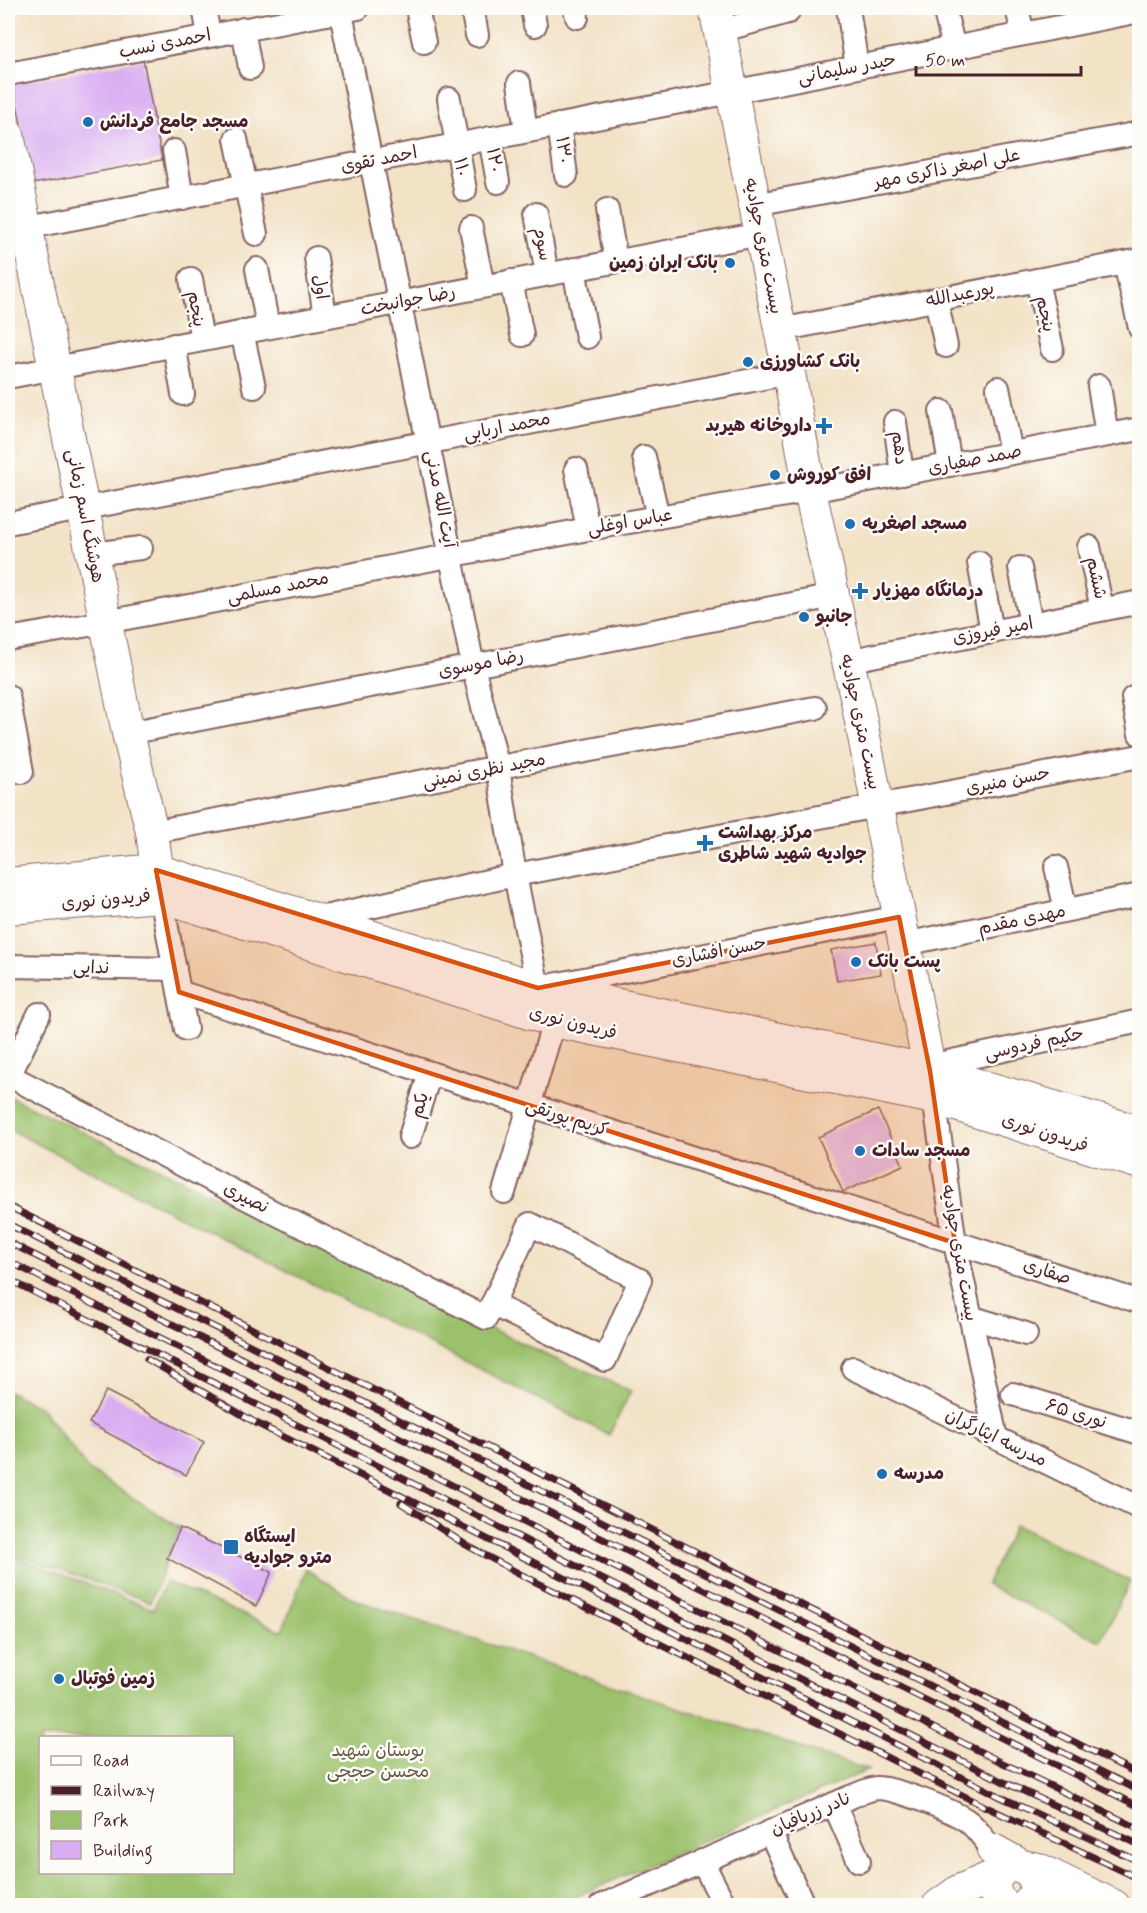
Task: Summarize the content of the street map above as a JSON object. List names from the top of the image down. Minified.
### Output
{"streets":{"main road":["بیست متری جوادیه","هوشنگ اسم زمانی","فریدون نوری"],"street":["احمدی نسب","حیدر سلیمانی","۱۳۰","احمد تقوی","۱۲۰","۱۱۰","علی اصغر ذاکری مهر","سوم","اول","پورعبدالله","رضا جوانبخت","پنجم","محمد اربابی","دهم","صمد صفیاری","آیت‌ الله مدنی","عباس اوغلی","ششم","محمد مسلمی","امیر فیروزی","رضا موسوی","مجید نظری نمینی","حسن منیری","مهدی مقدم","حسن افشاری","ندایی","حکیم فردوسی","یکم","کریم پورتقی","نصیری","صفاری","نوری ۶۵","مدرسه ایثارگران","نادر زربافیان"]},"crossings":[["احمدی نسب","آیت‌ الله مدنی"],["حیدر سلیمانی","احمد تقوی"],["حیدر سلیمانی","بیست متری جوادیه"],["۱۳۰","احمد تقوی"],["احمد تقوی","۱۲۰"],["احمد تقوی","۱۱۰"],["احمد تقوی","بیست متری جوادیه"],["احمد تقوی","آیت‌ الله مدنی"],["احمد تقوی","هوشنگ اسم زمانی"],["علی اصغر ذاکری مهر","بیست متری جوادیه"],["علی اصغر ذاکری مهر","رضا جوانبخت"],["سوم","رضا جوانبخت"],["بیست متری جوادیه","پورعبدالله"],["بیست متری جوادیه","رضا جوانبخت"],["بیست متری جوادیه","محمد اربابی"],["بیست متری جوادیه","صمد صفیاری"],["بیست متری جوادیه","عباس اوغلی"],["بیست متری جوادیه","امیر فیروزی"],["بیست متری جوادیه","رضا موسوی"],["بیست متری جوادیه","حسن منیری"],["بیست متری جوادیه","فریدون نوری"],["بیست متری جوادیه","مهدی مقدم"],["بیست متری جوادیه","حسن افشاری"],["بیست متری جوادیه","حکیم فردوسی"],["بیست متری جوادیه","کریم پورتقی"],["بیست متری جوادیه","صفاری"],["بیست متری جوادیه","مدرسه ایثارگران"],["اول","رضا جوانبخت"],["پورعبدالله","پنجم"],["رضا جوانبخت","پنجم"],["رضا جوانبخت","آیت‌ الله مدنی"],["رضا جوانبخت","هوشنگ اسم زمانی"],["محمد اربابی","آیت‌ الله مدنی"],["محمد اربابی","هوشنگ اسم زمانی"],["دهم","صمد صفیاری"],["صمد صفیاری","عباس اوغلی"],["آیت‌ الله مدنی","عباس اوغلی"],["آیت‌ الله مدنی","محمد مسلمی"],["آیت‌ الله مدنی","رضا موسوی"],["آیت‌ الله مدنی","مجید نظری نمینی"],["آیت‌ الله مدنی","حسن منیری"],["آیت‌ الله مدنی","فریدون نوری"],["آیت‌ الله مدنی","حسن افشاری"],["هوشنگ اسم زمانی","محمد مسلمی"],["هوشنگ اسم زمانی","رضا موسوی"],["هوشنگ اسم زمانی","مجید نظری نمینی"],["هوشنگ اسم زمانی","فریدون نوری"],["عباس اوغلی","محمد مسلمی"],["ششم","امیر فیروزی"],["حسن منیری","فریدون نوری"],["فریدون نوری","حسن افشاری"],["فریدون نوری","حکیم فردوسی"],["مهدی مقدم","حسن افشاری"],["یکم","کریم پورتقی"],["کریم پورتقی","صفاری"]],"parks":["بوستان شهید محسن حججی"],"places":{"other":["مسجد جامع فردانش","بانک ایران زمین","بانک کشاورزی","افق کوروش","مسجد اصغریه","جانبو","پست بانک","مسجد سادات","مدرسه","زمین فوتبال"],"health":["داروخانه هیربد","درمانگاه مهزیار","مرکز بهداشت جوادیه شهید شاطری"],"transit":["ایستگاه مترو جوادیه"]},"legend":["Road","Railway","Park","Building"],"scale_bar":"50 m"}
